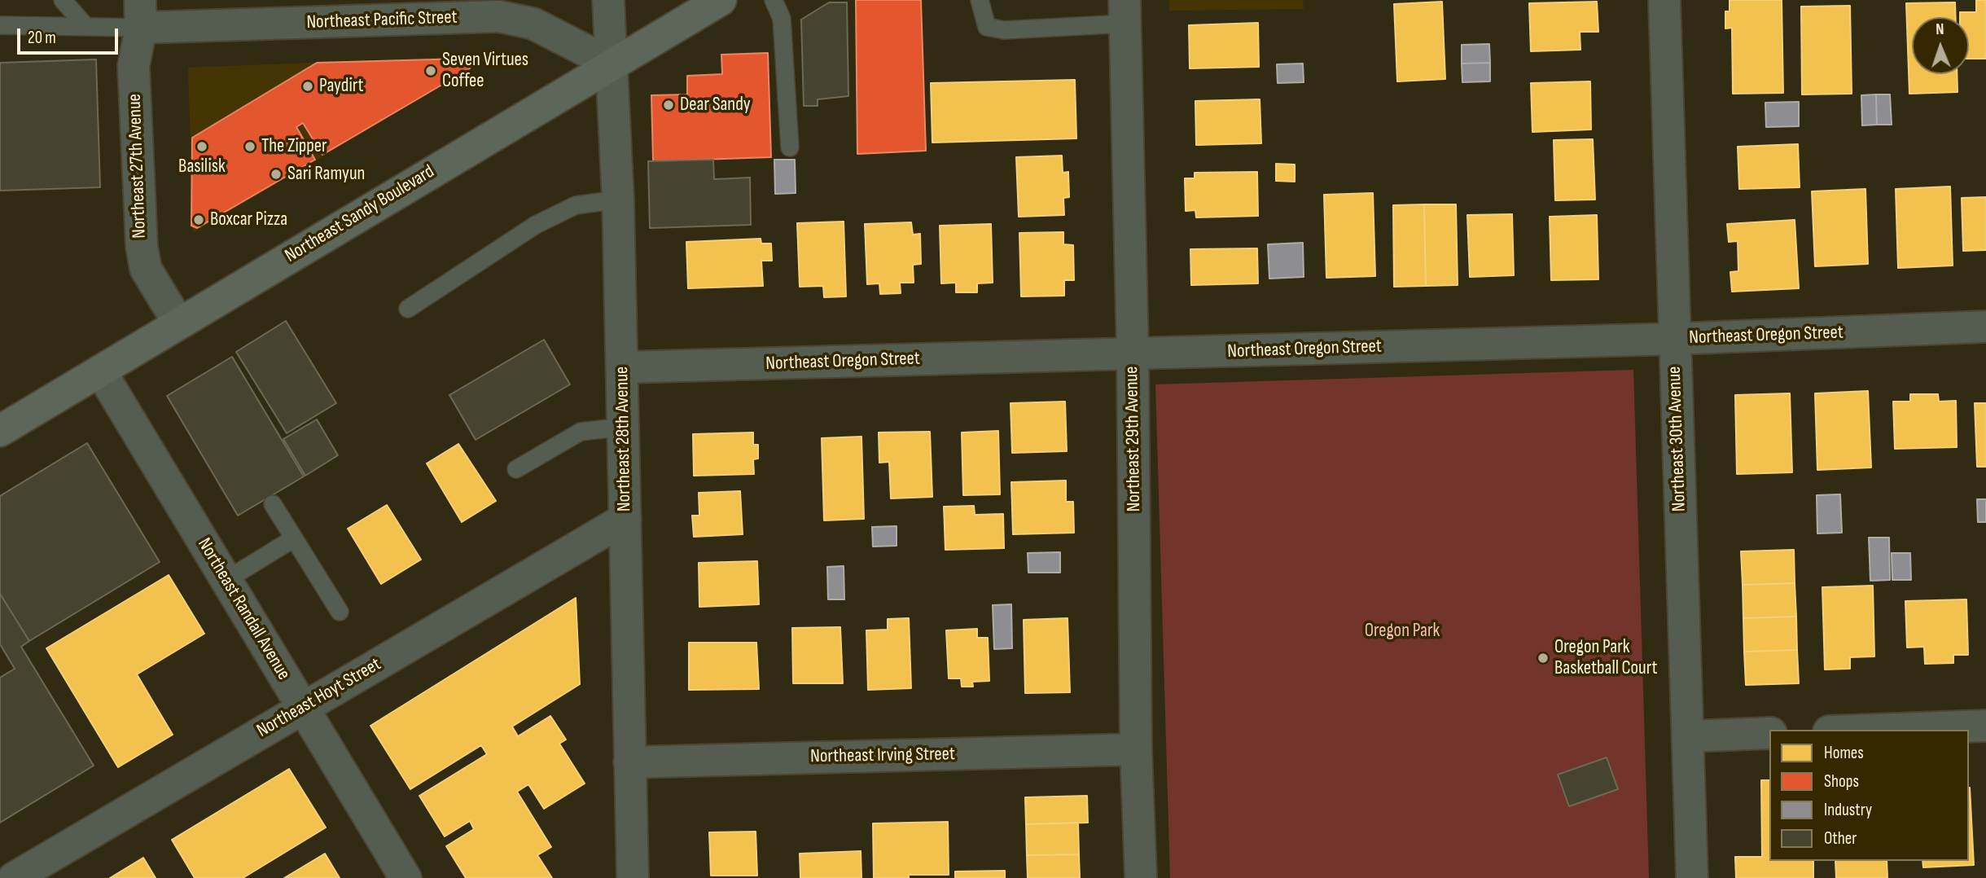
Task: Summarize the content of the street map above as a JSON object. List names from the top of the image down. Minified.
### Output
{"streets":{"main road":["Northeast Sandy Boulevard"],"street":["Northeast Pacific Street","Northeast 27th Avenue","Northeast Oregon Street","Northeast 28th Avenue","Northeast 29th Avenue","Northeast 30th Avenue","Northeast Randall Avenue","Northeast Hoyt Street","Northeast Irving Street"]},"crossings":[["Northeast Pacific Street","Northeast 27th Avenue"],["Northeast Pacific Street","Northeast Sandy Boulevard"],["Northeast Pacific Street","Northeast 28th Avenue"],["Northeast 27th Avenue","Northeast Sandy Boulevard"],["Northeast Sandy Boulevard","Northeast 28th Avenue"],["Northeast Sandy Boulevard","Northeast Randall Avenue"],["Northeast Oregon Street","Northeast 28th Avenue"],["Northeast Oregon Street","Northeast 29th Avenue"],["Northeast Oregon Street","Northeast 30th Avenue"],["Northeast 28th Avenue","Northeast Hoyt Street"],["Northeast 28th Avenue","Northeast Irving Street"],["Northeast 29th Avenue","Northeast Irving Street"],["Northeast Randall Avenue","Northeast Hoyt Street"]],"parks":["Oregon Park"],"places":["Seven Virtues Coffee","Paydirt","Dear Sandy","Basilisk","The Zipper","Sari Ramyun","Boxcar Pizza","Oregon Park Basketball Court"],"legend":["Homes","Shops","Industry","Other"],"scale_bar":"20 m","north":"top"}
